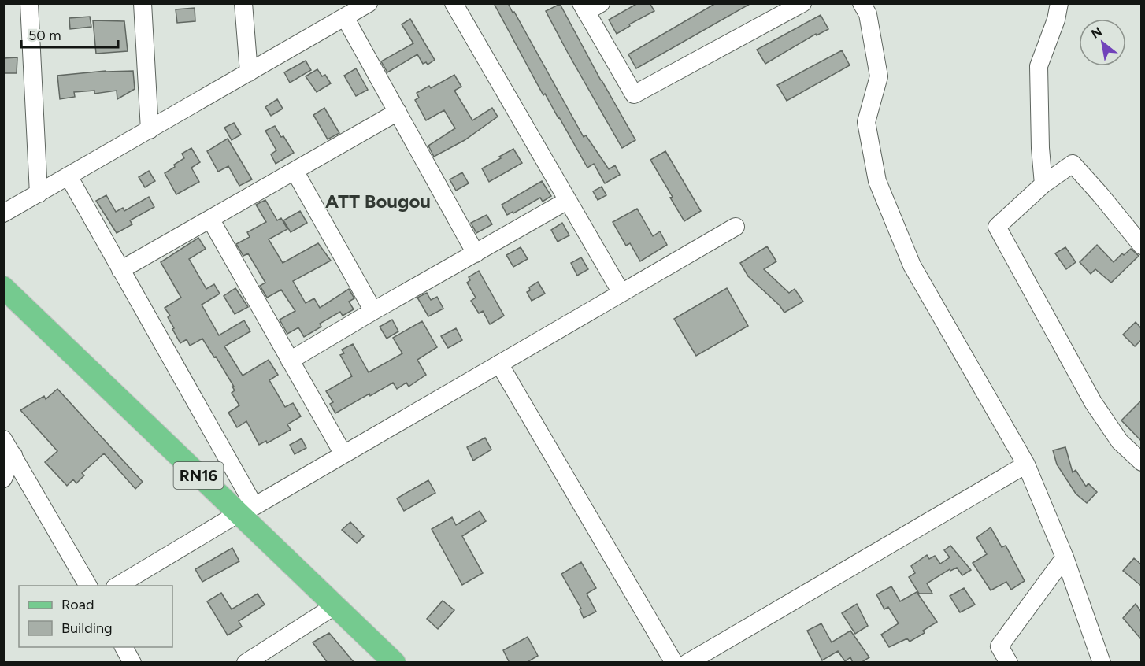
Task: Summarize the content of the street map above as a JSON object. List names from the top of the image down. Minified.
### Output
{"streets":{"main road":["RN16"]},"districts":["ATT Bougou"],"legend":["Road","Building"],"scale_bar":"50 m","north":"top left"}
